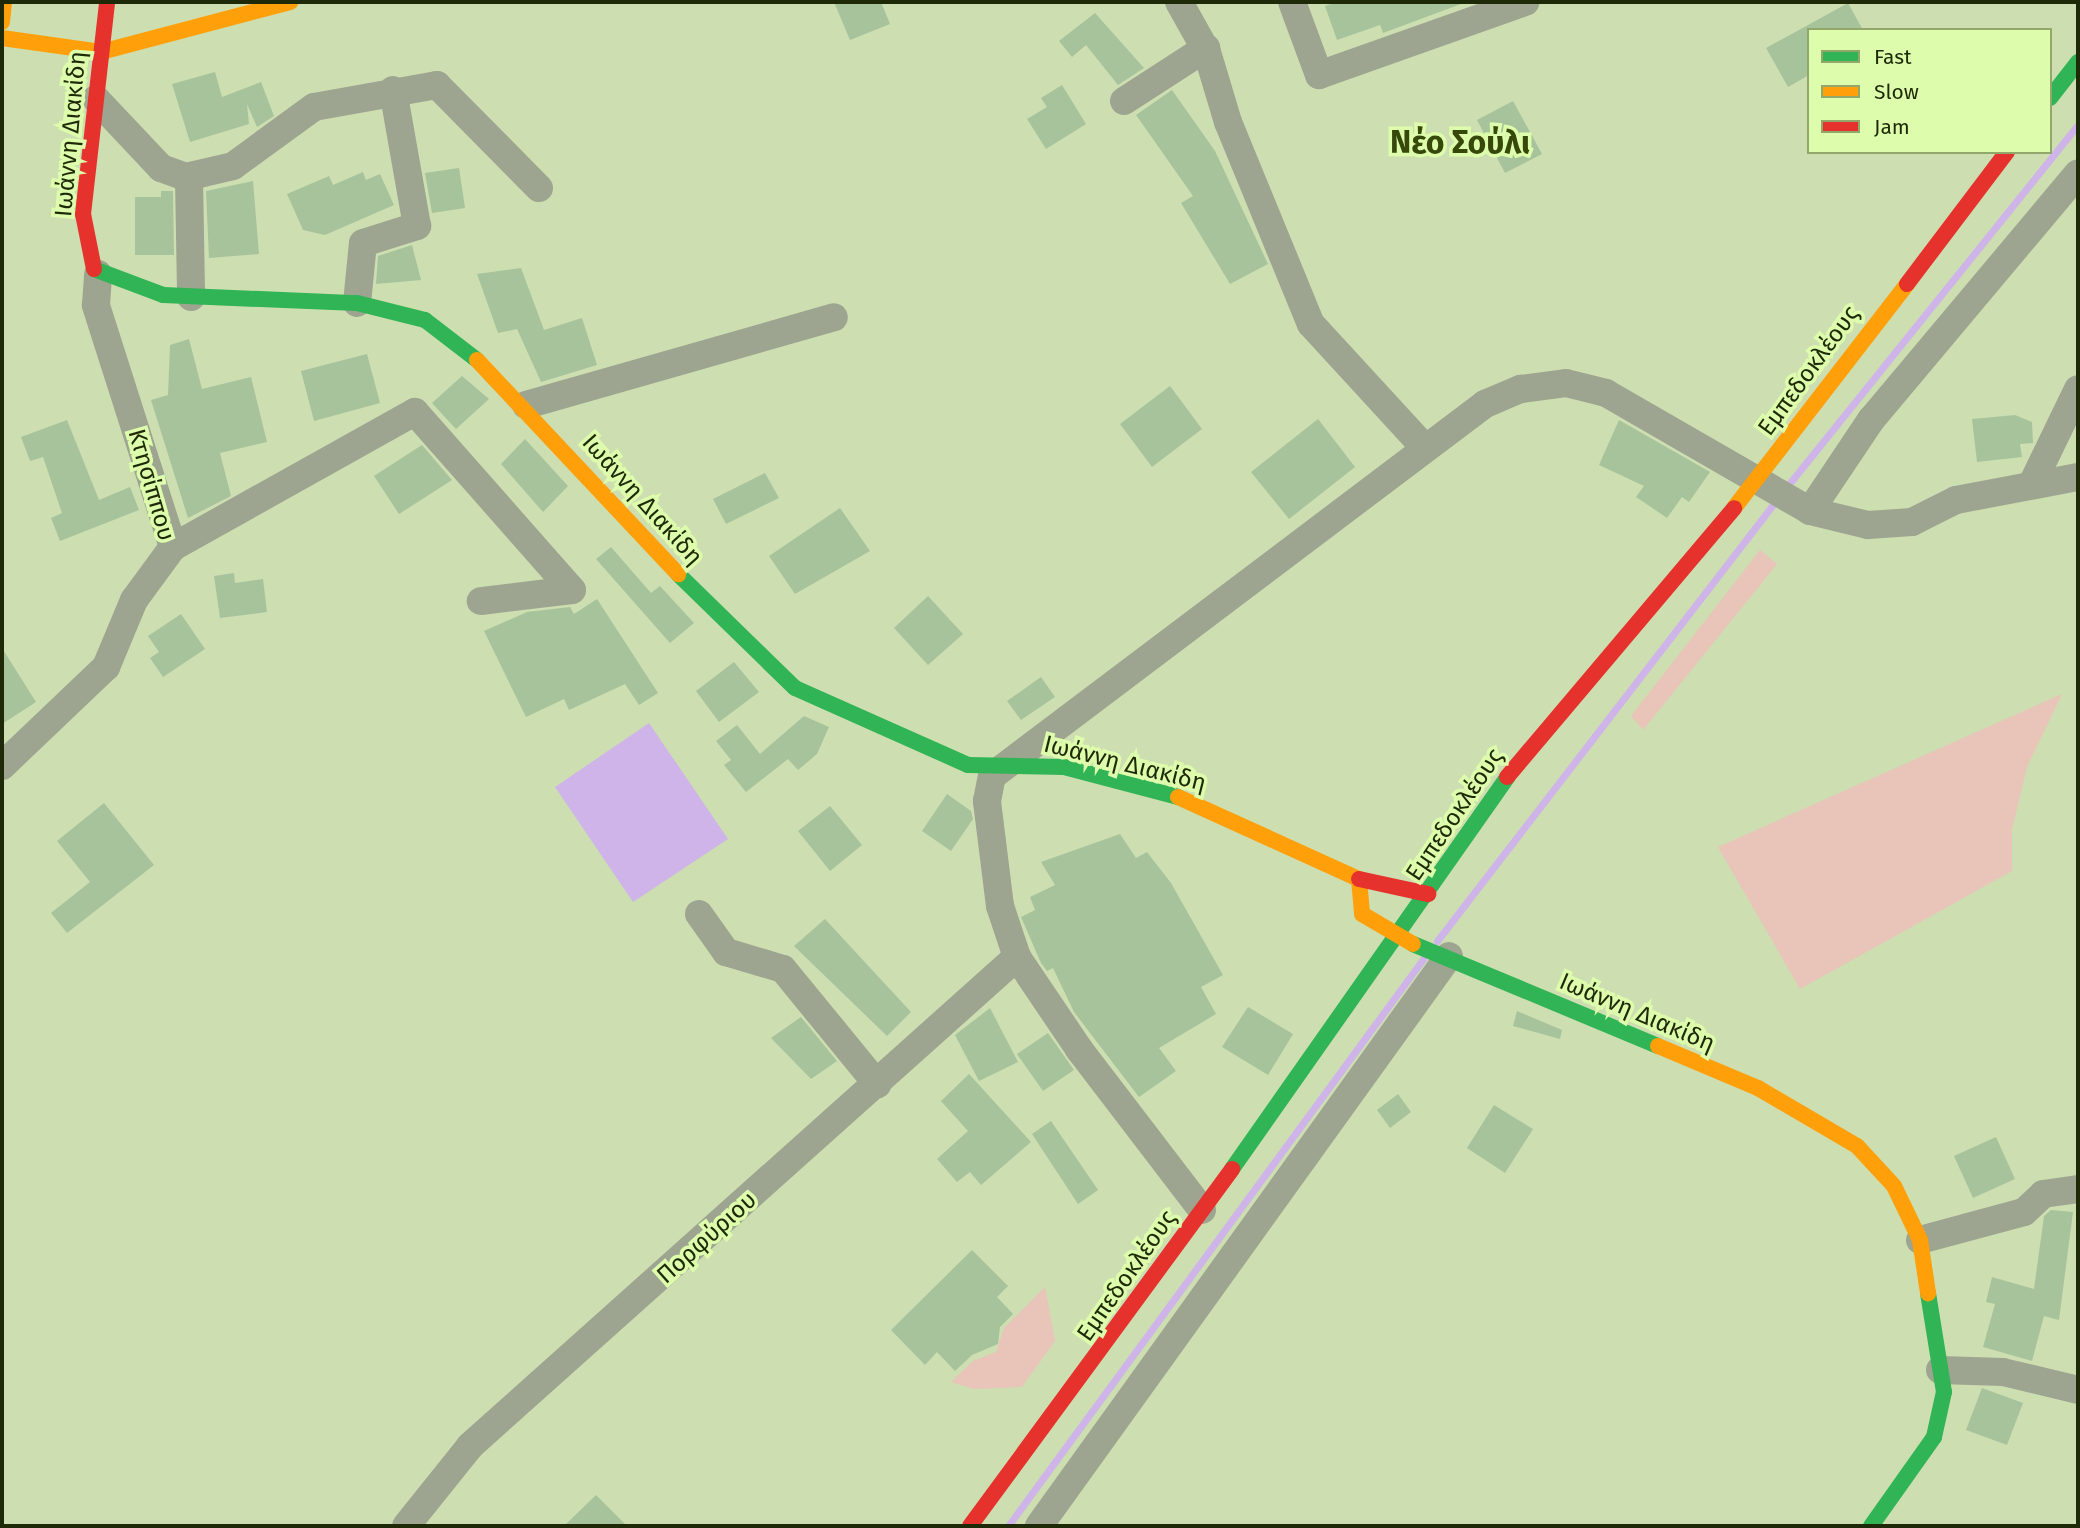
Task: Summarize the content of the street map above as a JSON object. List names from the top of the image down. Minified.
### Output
{"streets":{"main road":["Ιωάννη Διακίδη","Εμπεδοκλέους"],"street":["Κτησίππου","Πορφύριου"]},"crossings":[["Ιωάννη Διακίδη","Εμπεδοκλέους"],["Ιωάννη Διακίδη","Κτησίππου"]],"districts":["Νέο Σούλι"],"legend":["Fast","Slow","Jam"]}
